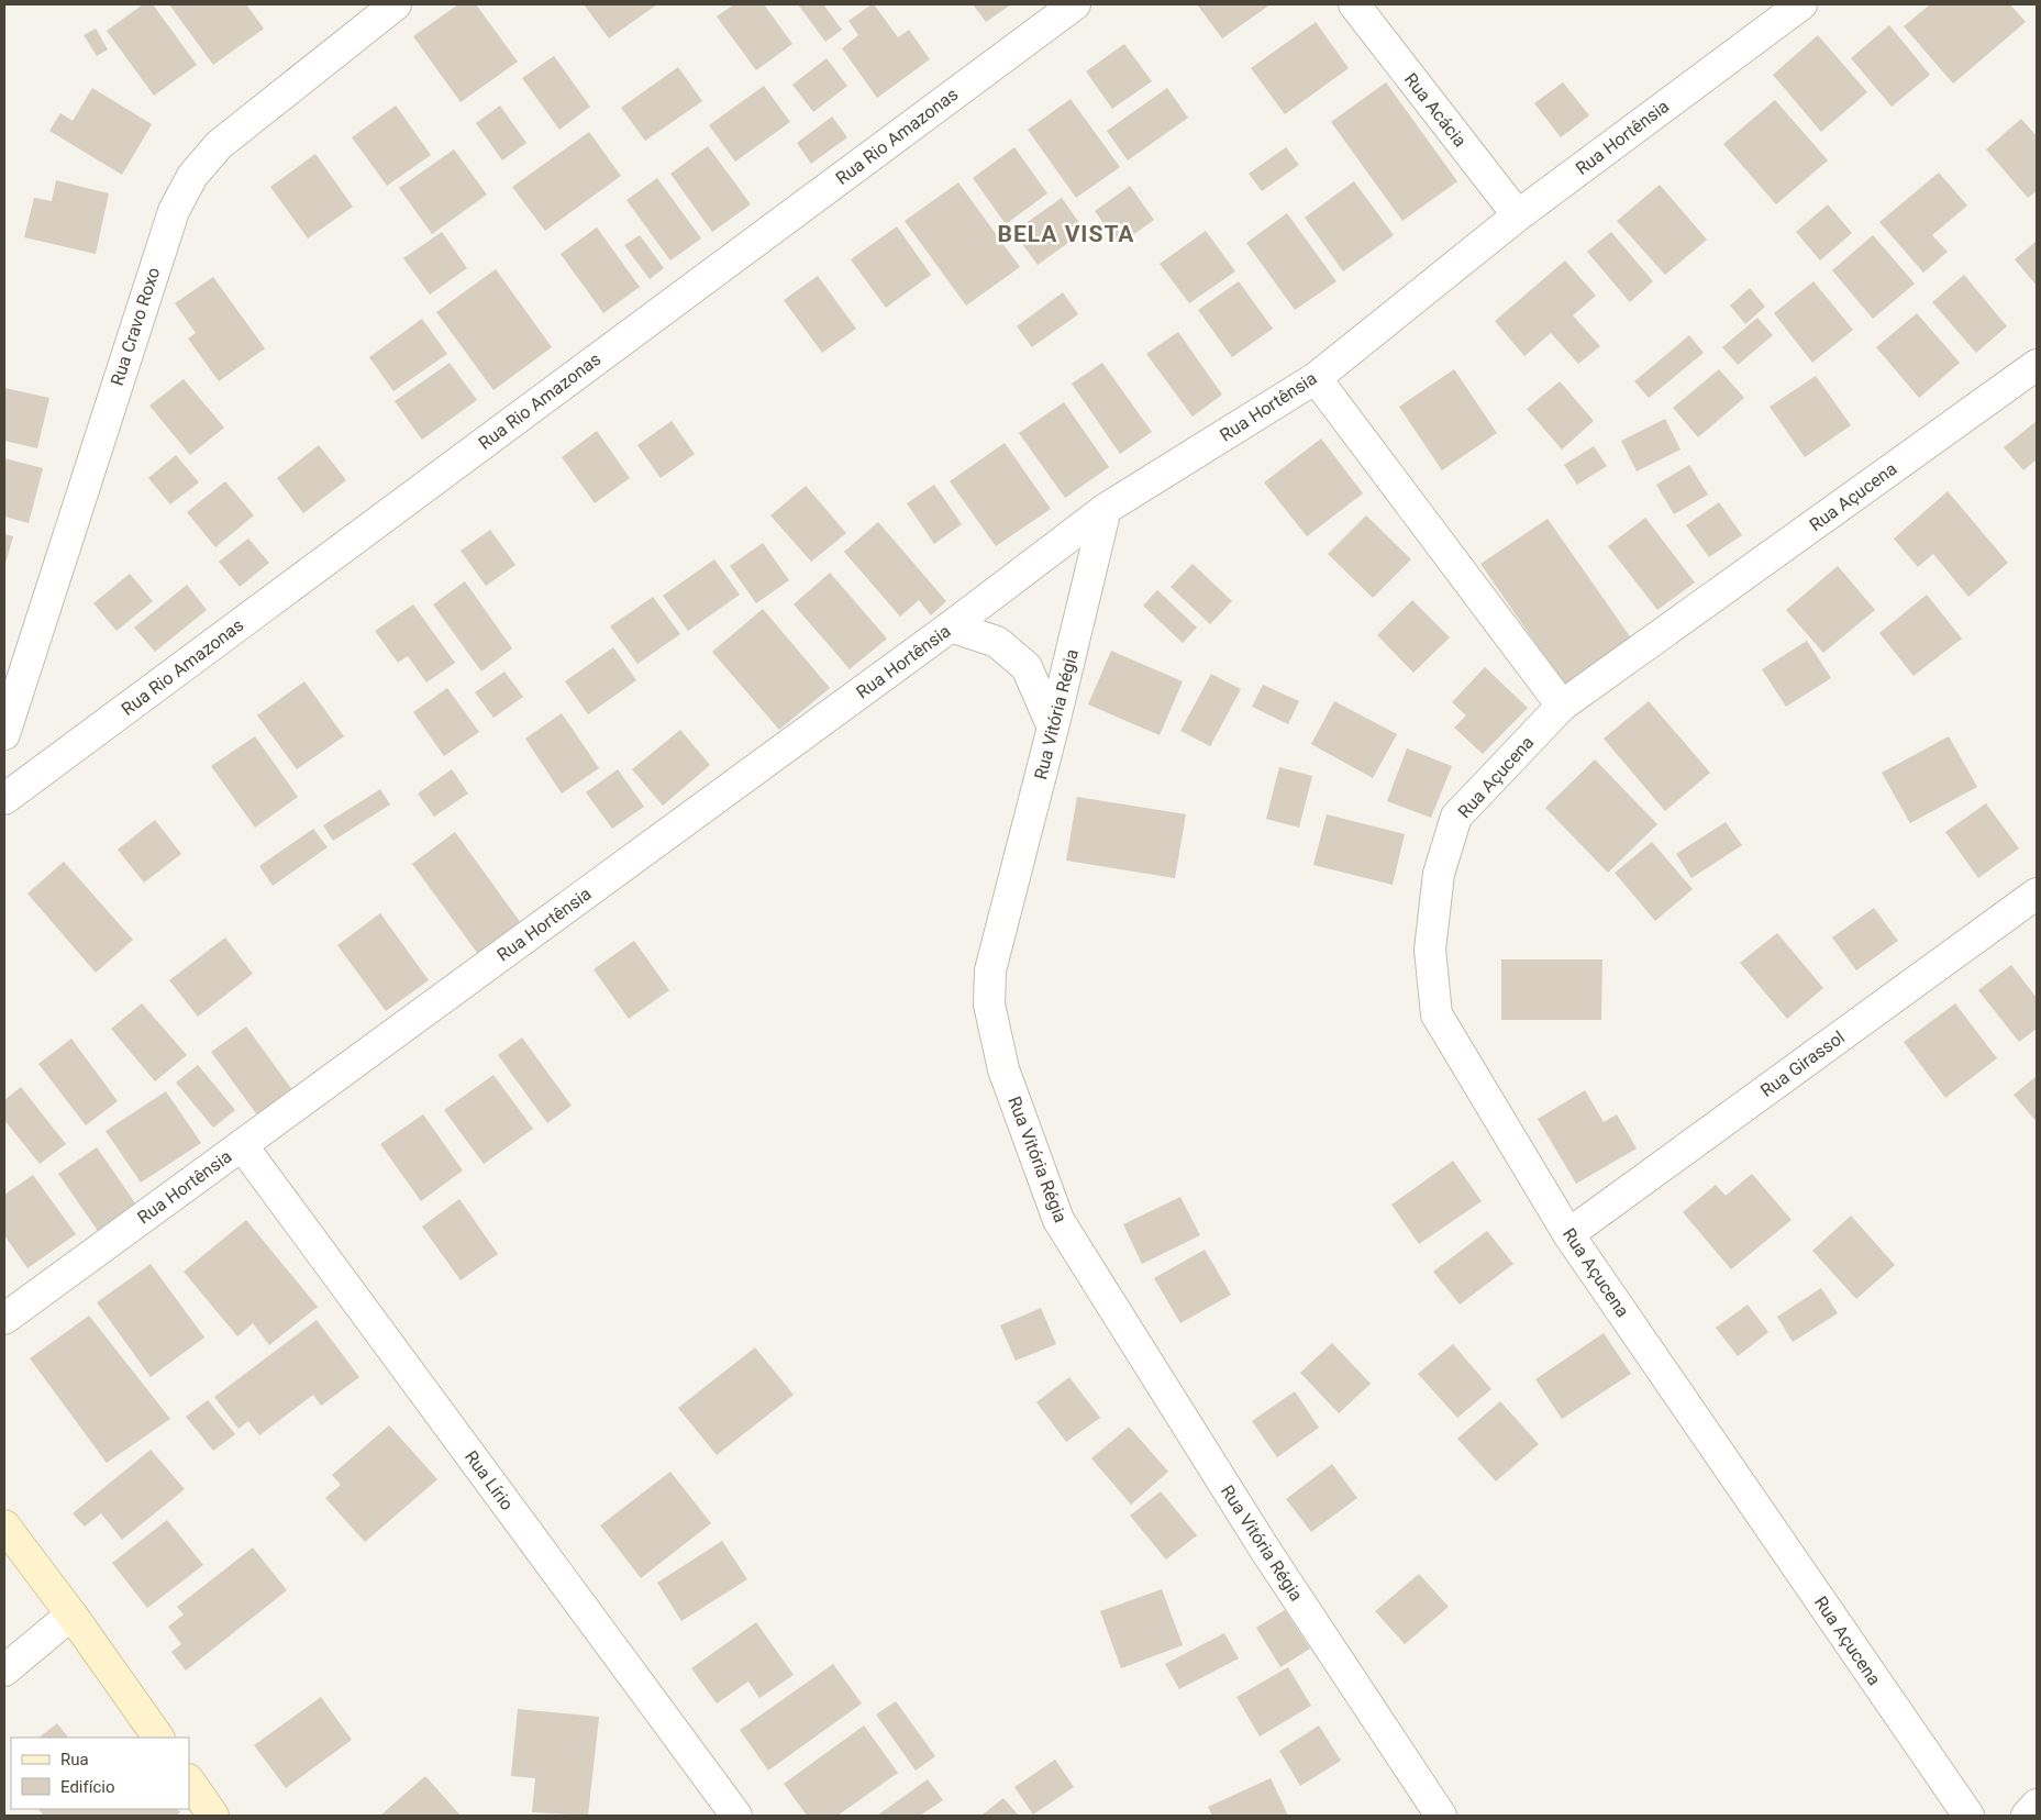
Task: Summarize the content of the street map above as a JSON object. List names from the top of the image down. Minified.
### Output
{"streets":{"street":["Rua Acácia","Rua Rio Amazonas","Rua Hortênsia","Rua Cravo Roxo","Rua Açucena","Rua Vitória Régia","Rua Girassol","Rua Lírio"]},"crossings":[["Rua Acácia","Rua Hortênsia"],["Rua Hortênsia","Rua Vitória Régia"],["Rua Hortênsia","Rua Lírio"],["Rua Açucena","Rua Girassol"]],"districts":["BELA VISTA"],"legend":["Rua","Edifício"]}
